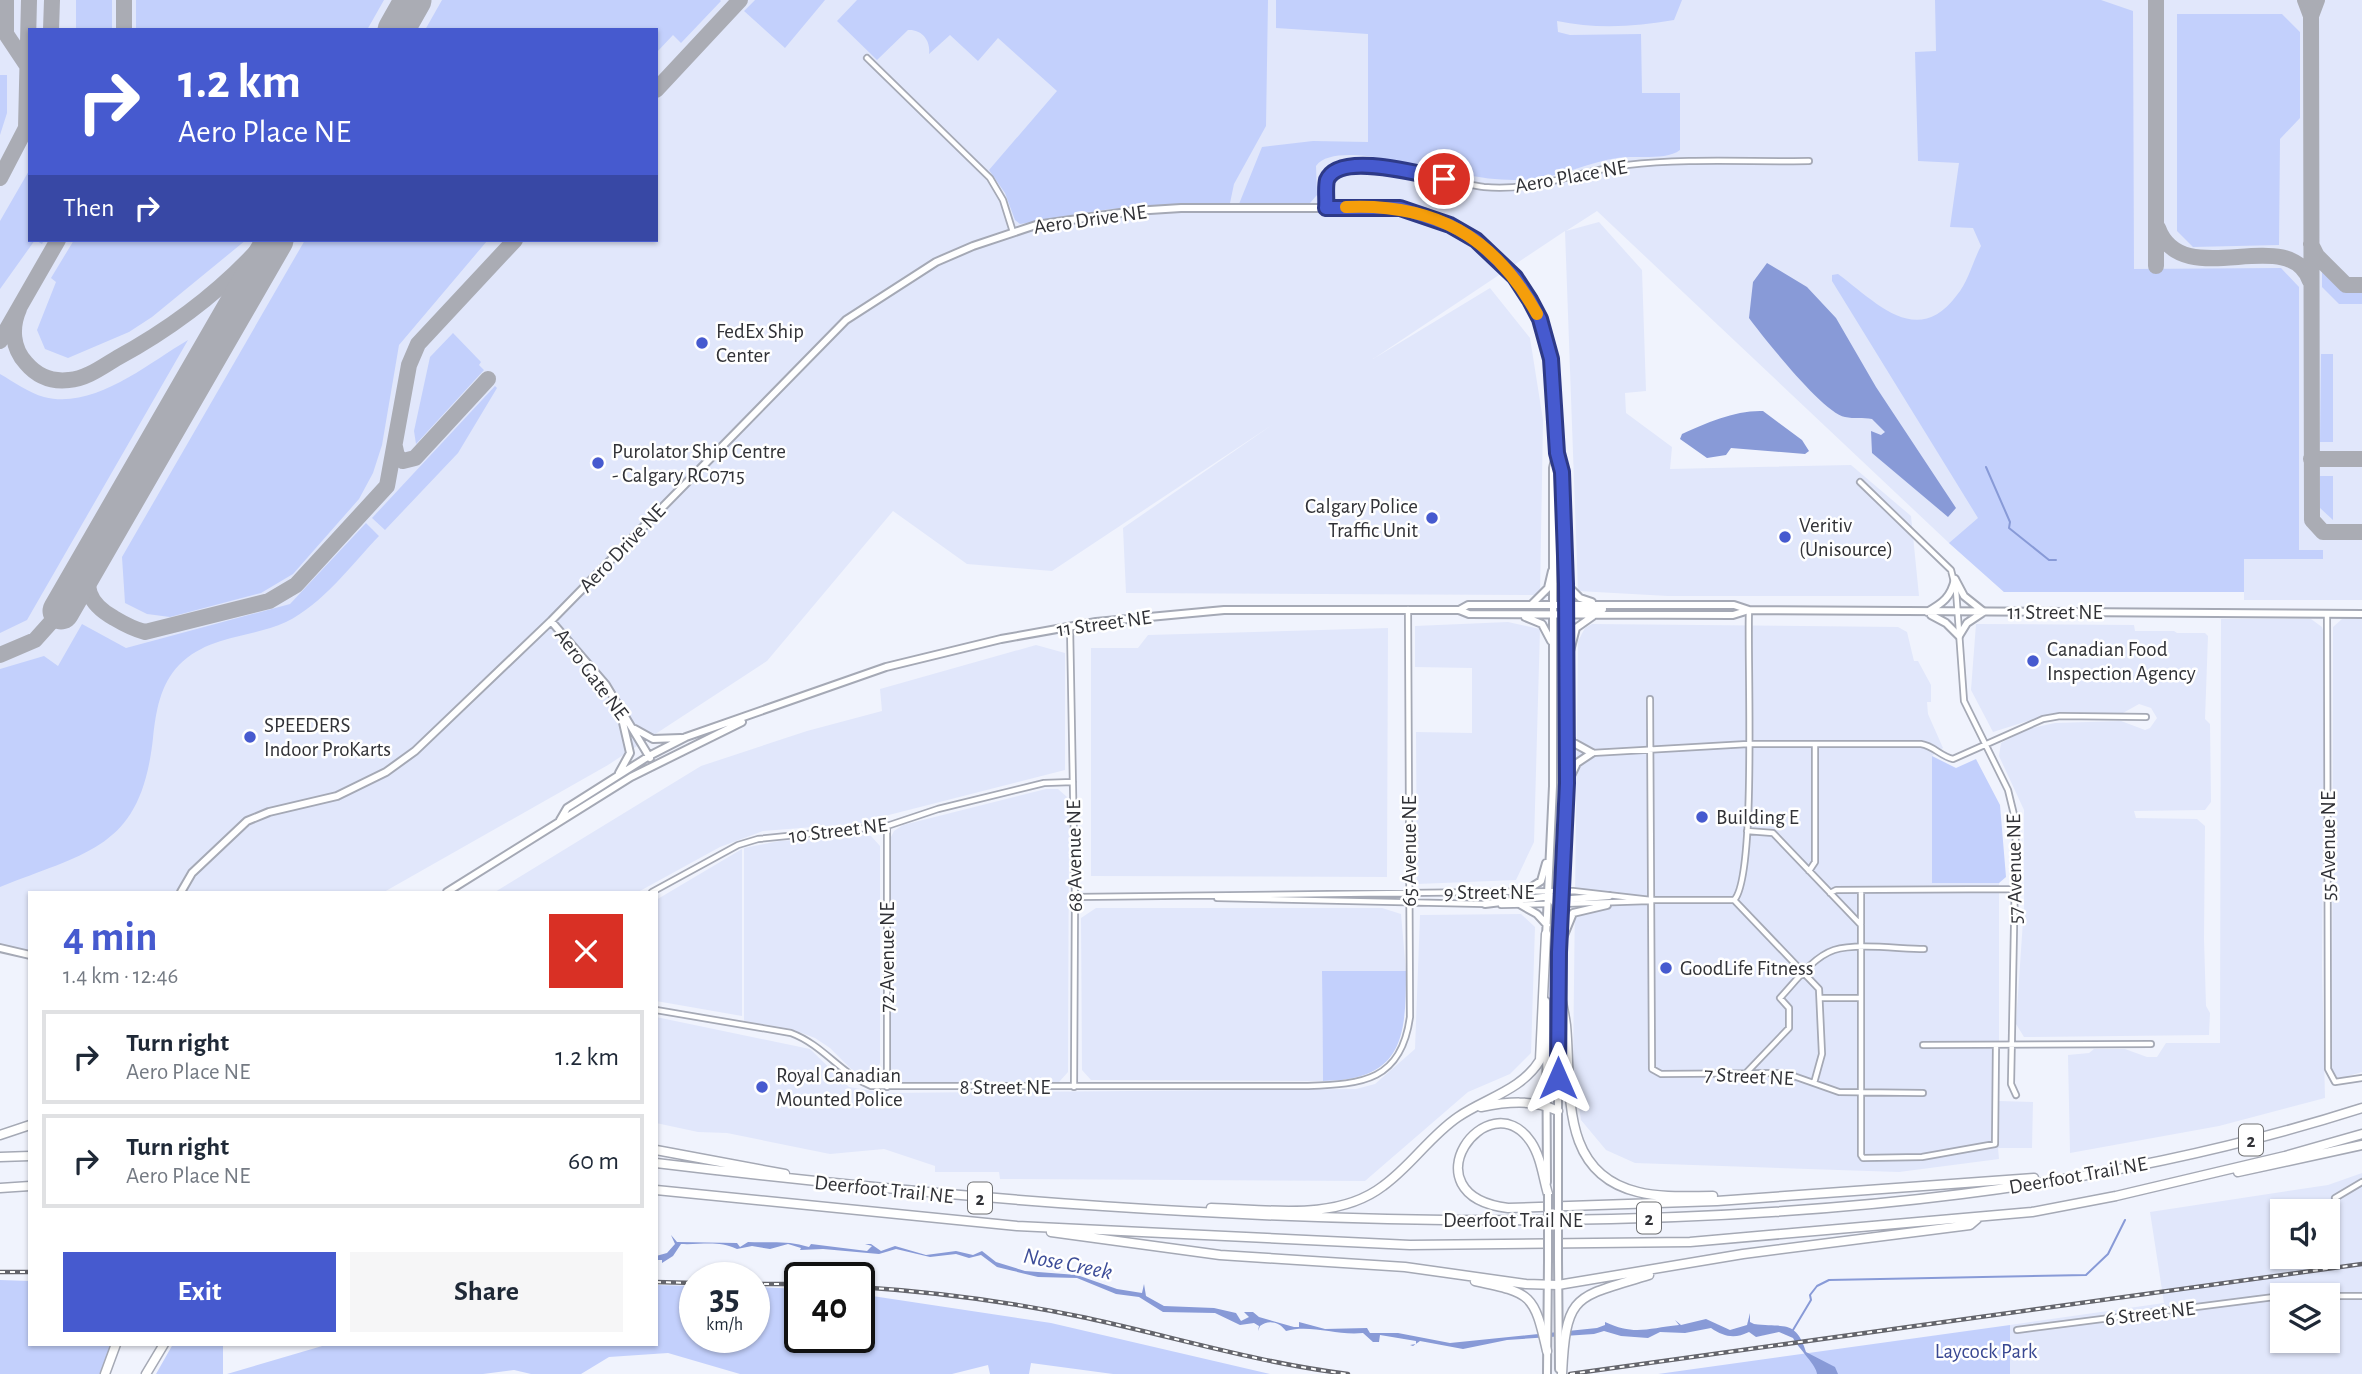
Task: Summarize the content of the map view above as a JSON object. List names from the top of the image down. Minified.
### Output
{"streets":{"highway":["2","Deerfoot Trail NE"],"street":["Aero Place NE","Aero Drive NE","11 Street NE","Aero Gate NE","10 Street NE","55 Avenue NE","65 Avenue NE","68 Avenue NE","57 Avenue NE","9 Street NE","72 Avenue NE","7 Street NE","8 Street NE","6 Street NE"]},"crossings":[["Aero Place NE","Aero Drive NE"],["Aero Drive NE","Aero Gate NE"],["11 Street NE","Aero Gate NE"],["11 Street NE","55 Avenue NE"],["11 Street NE","65 Avenue NE"],["11 Street NE","68 Avenue NE"],["11 Street NE","57 Avenue NE"],["10 Street NE","68 Avenue NE"],["10 Street NE","72 Avenue NE"],["65 Avenue NE","9 Street NE"],["65 Avenue NE","8 Street NE"],["68 Avenue NE","9 Street NE"],["68 Avenue NE","8 Street NE"],["9 Street NE","7 Street NE"],["72 Avenue NE","8 Street NE"]],"water":["Nose Creek"],"parks":["Laycock Park"],"places":["FedEx Ship Center","Purolator Ship Centre - Calgary RC0715","Calgary Police Traffic Unit","Veritiv (Unisource)","Canadian Food Inspection Agency","SPEEDERS Indoor ProKarts","Building E","GoodLife Fitness","Royal Canadian Mounted Police"],"page":{"turn":["1.2 km","Aero Place NE"],"then":"Then","heading":["4 min","1.4 km · 12:46"],"list":[{"name":"Turn right","note":"Aero Place NE","value":"1.2 km"},{"name":"Turn right","note":"Aero Place NE","value":"60 m"}],"buttons":["Exit","Share"],"speed":"35 km/h","limit":"40"}}
